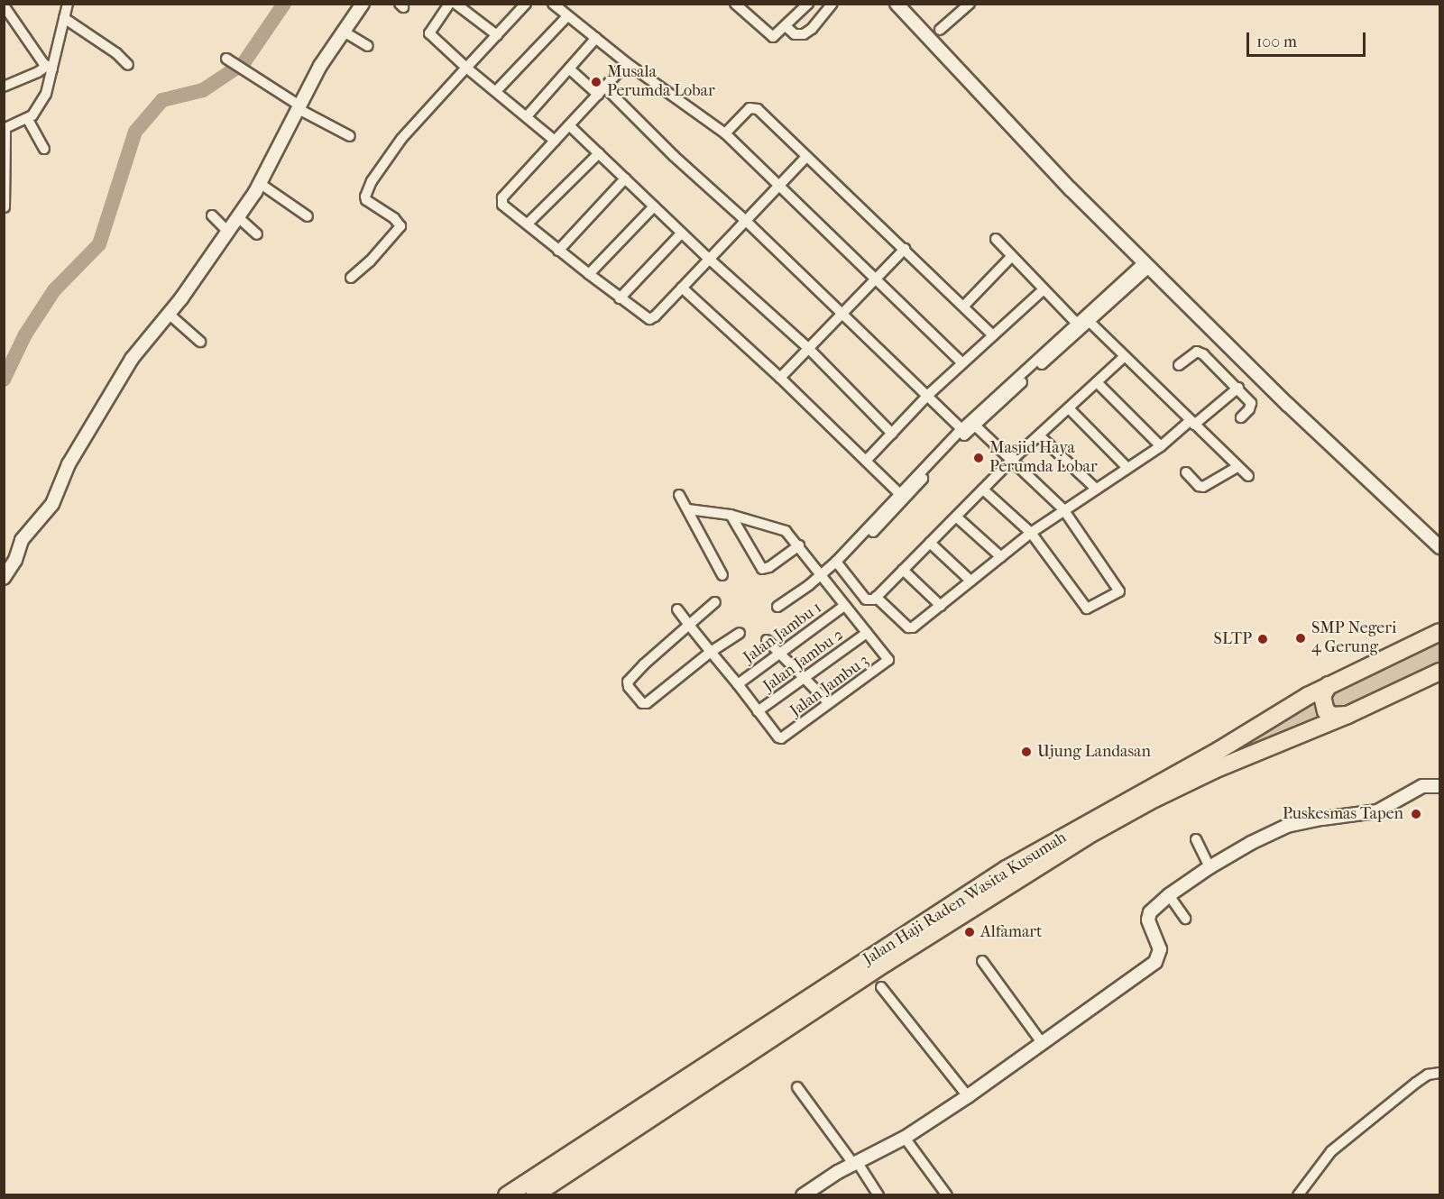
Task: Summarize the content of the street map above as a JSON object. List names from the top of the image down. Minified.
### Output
{"streets":{"highway":["Jalan Haji Raden Wasita Kusumah"],"street":["Jalan Jambu 1","Jalan Jambu 2","Jalan Jambu 3"]},"crossings":[["Jalan Jambu 2","Jalan Jambu 3"]],"places":["Musala Perumda Lobar","Masjid Haya Perumda Lobar","SMP Negeri 4 Gerung","SLTP","Ujung Landasan","Puskesmas Tapen","Alfamart"],"scale_bar":"100 m"}
